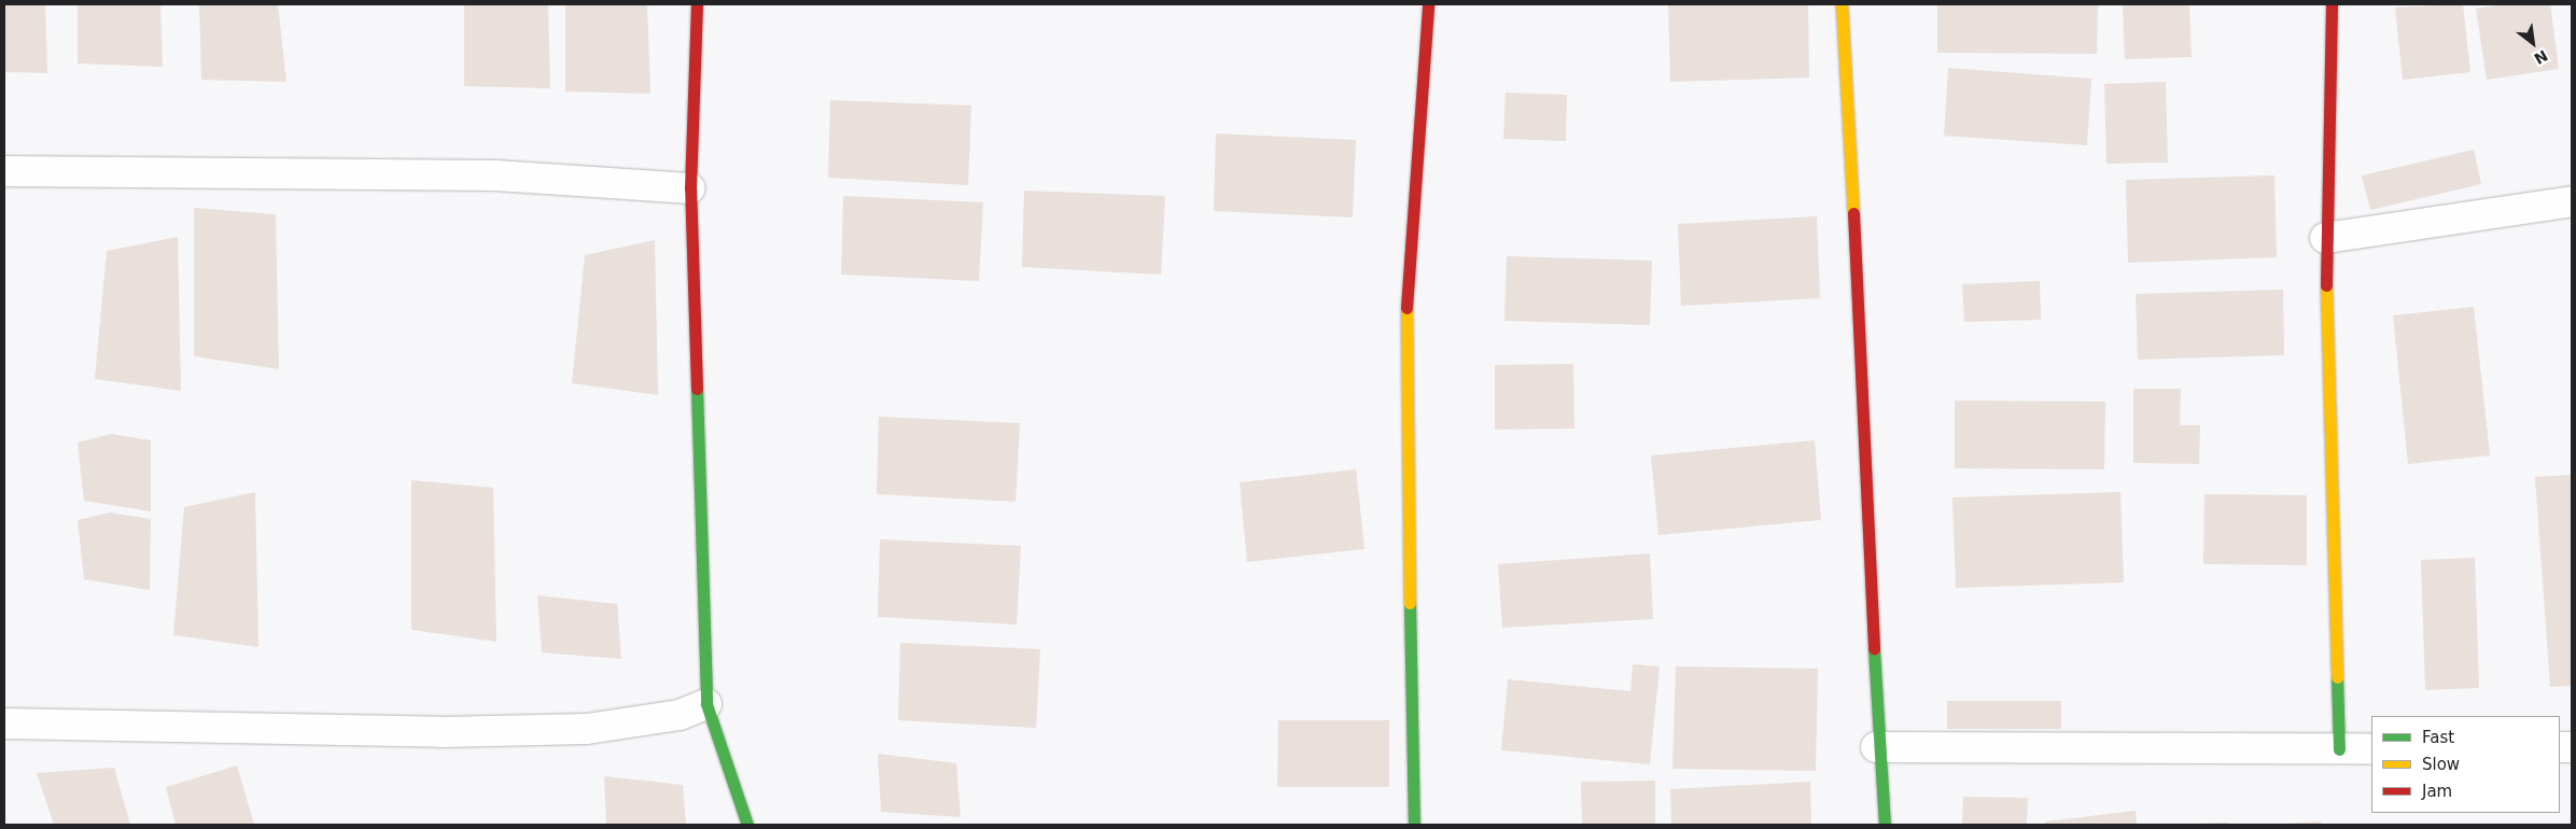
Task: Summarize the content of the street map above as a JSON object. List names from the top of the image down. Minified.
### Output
{"legend":["Fast","Slow","Jam"],"north":"bottom right"}
